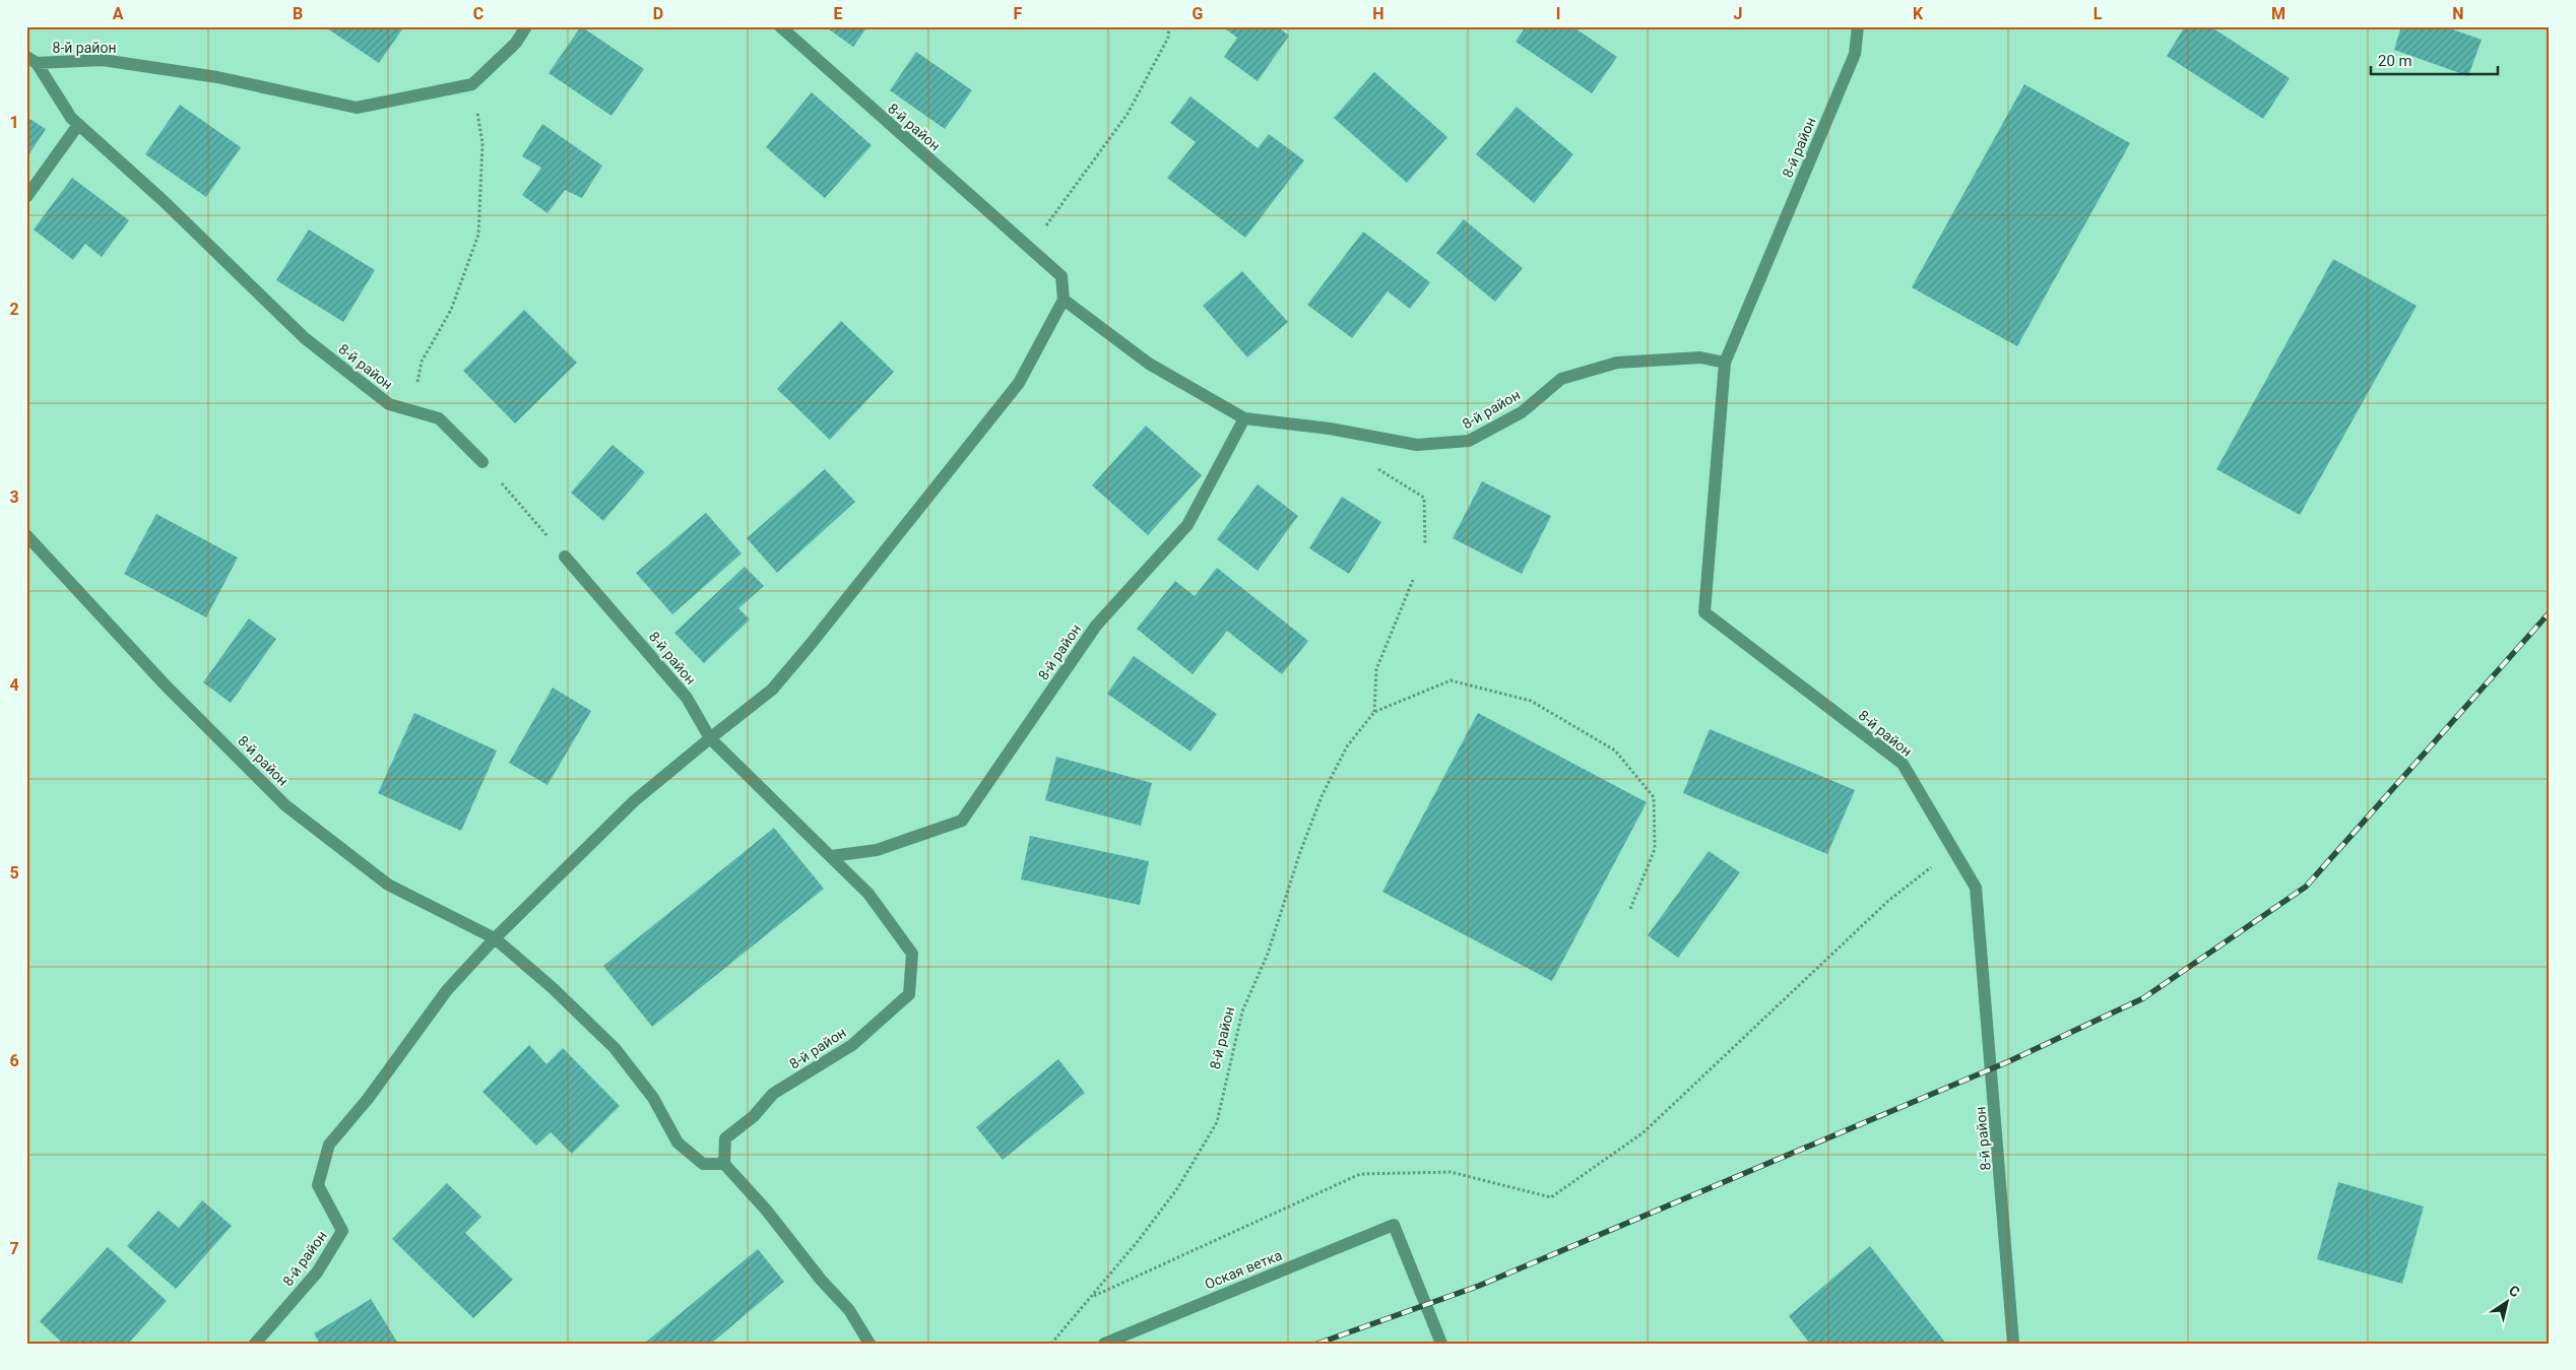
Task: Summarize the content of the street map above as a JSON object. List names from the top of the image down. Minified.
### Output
{"streets":{"street":["8-й район","Оская ветка"]},"scale_bar":"20 m","north":"top right","grid":{"columns":["A","B","C","D","E","F","G","H","I","J","K","L","M","N"],"rows":["1","2","3","4","5","6","7"]}}
